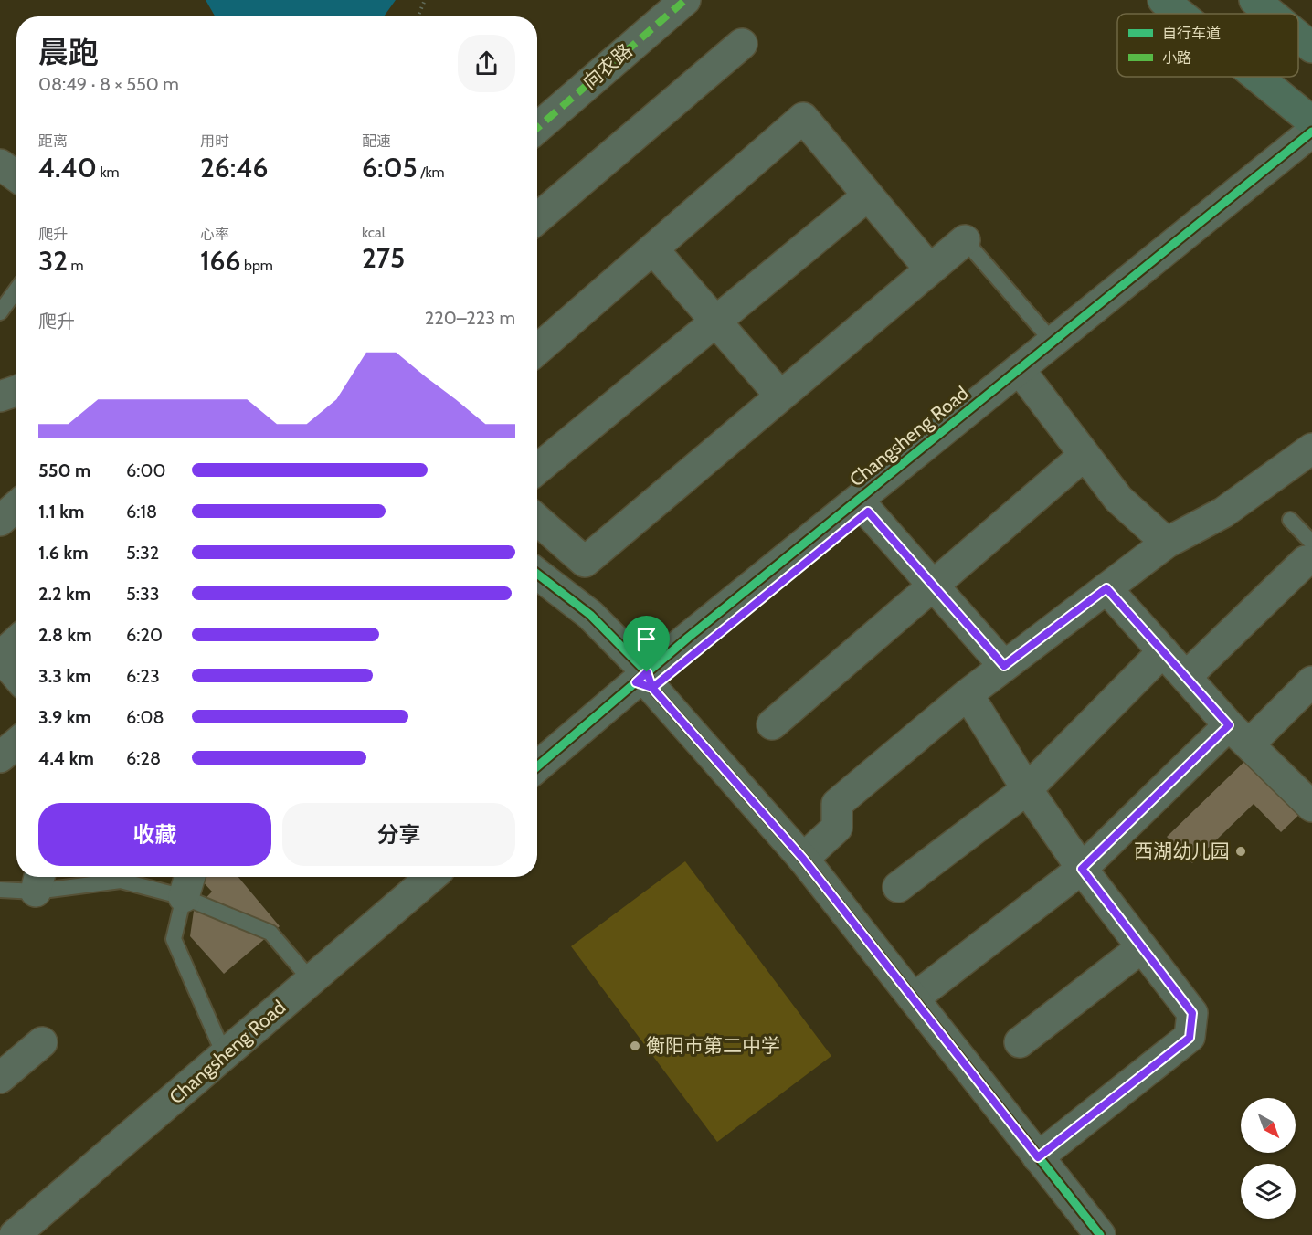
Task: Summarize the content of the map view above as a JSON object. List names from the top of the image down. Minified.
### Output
{"streets":{"street":["向农路","Changsheng Road"]},"places":["西湖幼儿园","衡阳市第二中学"],"legend":["自行车道","小路"],"north":"bottom right","page":{"heading":["晨跑","08:49 · 8 × 550 m"],"stats":[["距离","4.40 km"],["用时","26:46"],["配速","6:05 /km"],["爬升","32 m"],["心率","166 bpm"],["kcal","275"]],"chart":["爬升","220–223 m"],"list":[{"name":"550 m","note":"6:00"},{"name":"1.1 km","note":"6:18"},{"name":"1.6 km","note":"5:32"},{"name":"2.2 km","note":"5:33"},{"name":"2.8 km","note":"6:20"},{"name":"3.3 km","note":"6:23"},{"name":"3.9 km","note":"6:08"},{"name":"4.4 km","note":"6:28"}],"buttons":["收藏","分享"]}}
